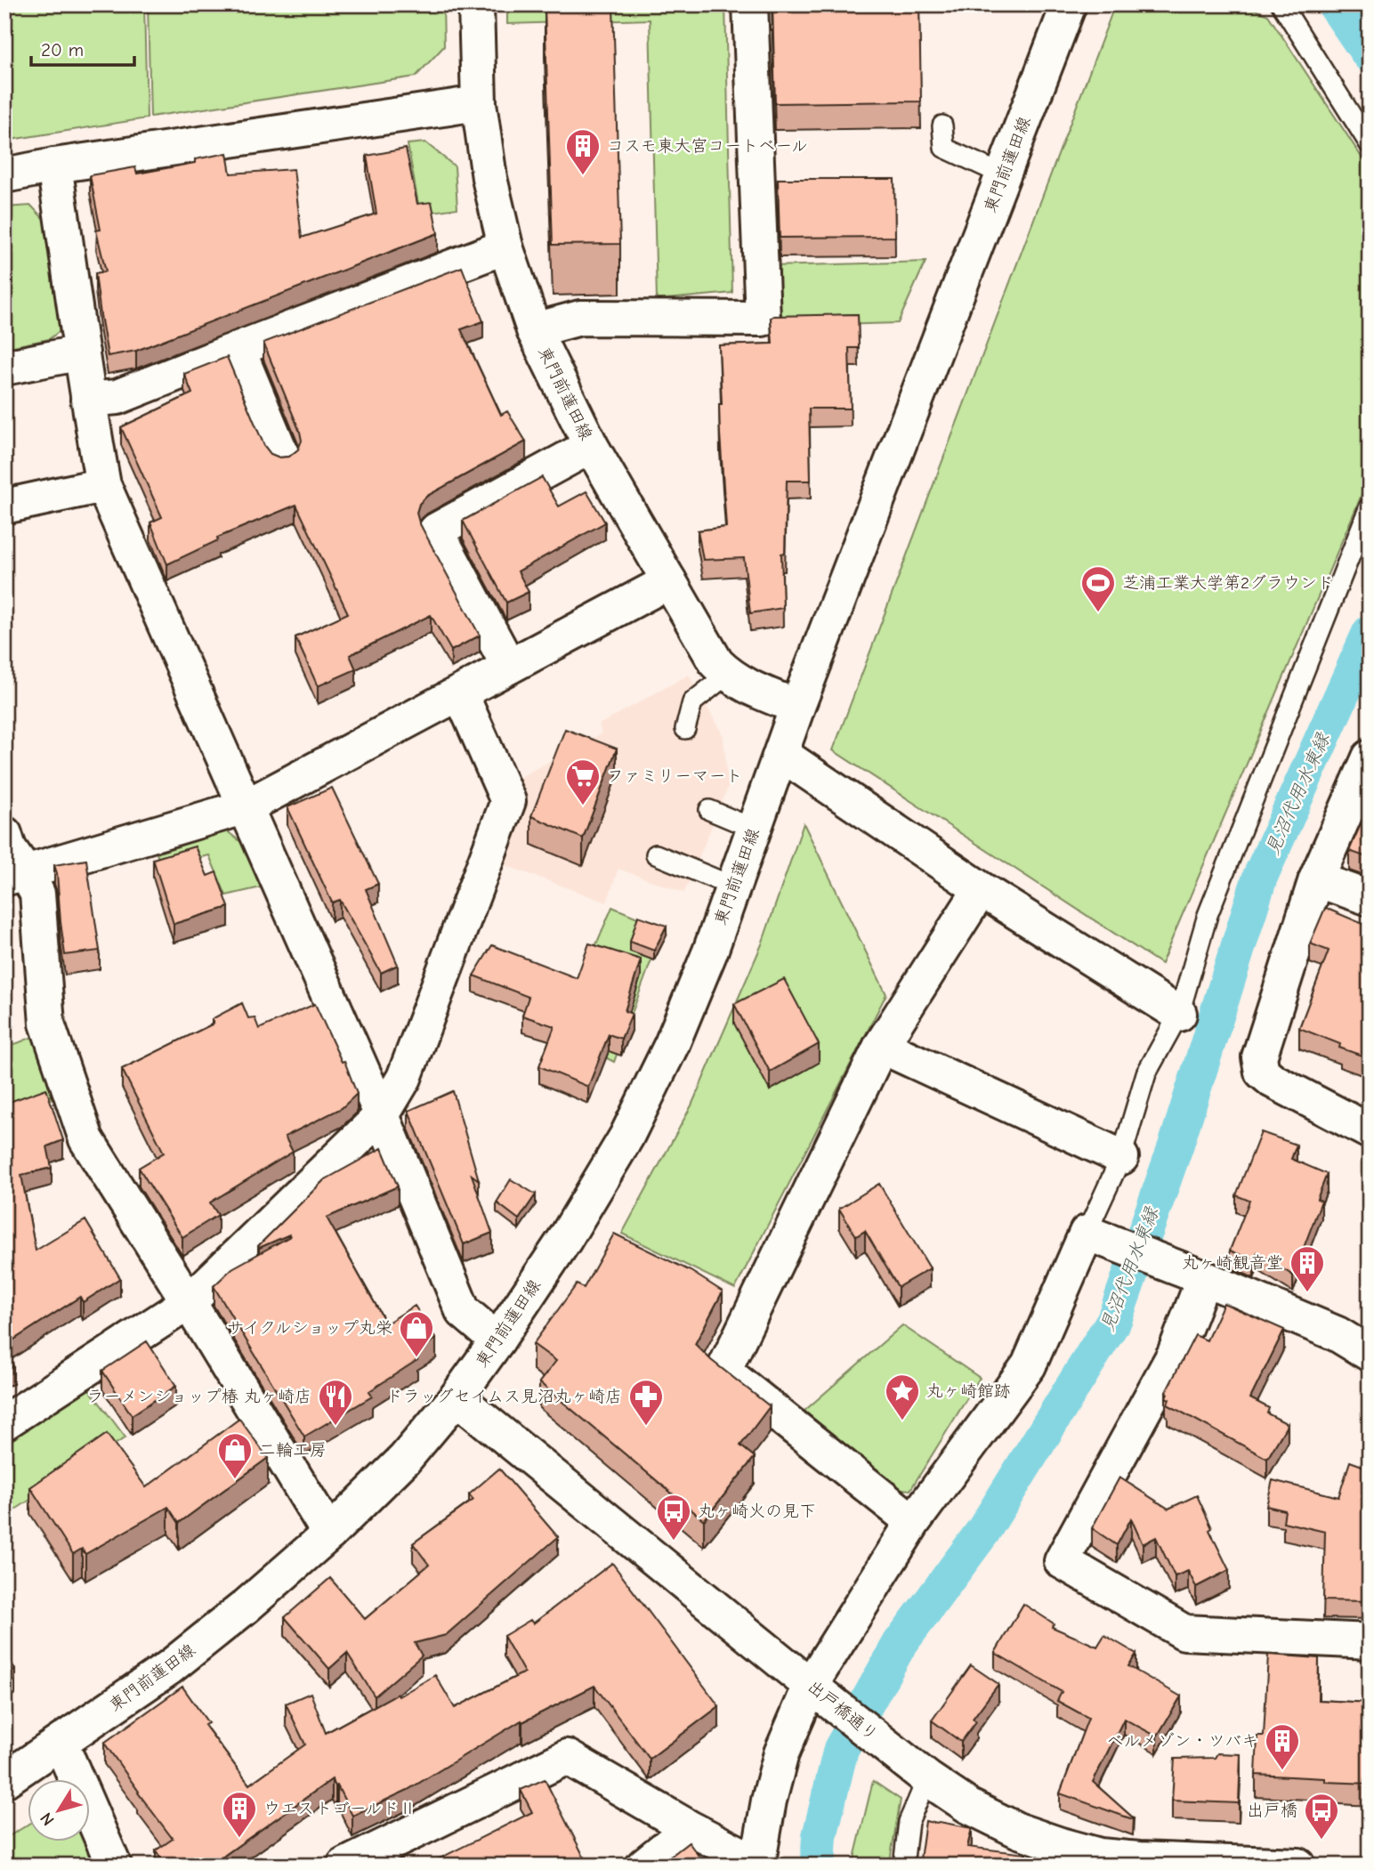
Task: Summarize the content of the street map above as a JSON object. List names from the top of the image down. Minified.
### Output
{"streets":{"street":["東門前蓮田線","出戸橋通り"]},"crossings":[["東門前蓮田線","出戸橋通り"]],"water":["見沼代用水東縁"],"places":{"building":["コスモ東大宮コートベール","丸ヶ崎観音堂","ベルメゾン・ツバキ","ウエストゴールドⅡ"],"sports":["芝浦工業大学第2グラウンド"],"supermarket":["ファミリーマート"],"shop":["サイクルショップ丸栄","二輪工房"],"place":["丸ヶ崎館跡"],"restaurant":["ラーメンショップ椿 丸ヶ崎店"],"pharmacy":["ドラッグセイムス見沼丸ヶ崎店"],"bus stop":["丸ヶ崎火の見下","出戸橋"]},"scale_bar":"20 m","north":"bottom left"}
